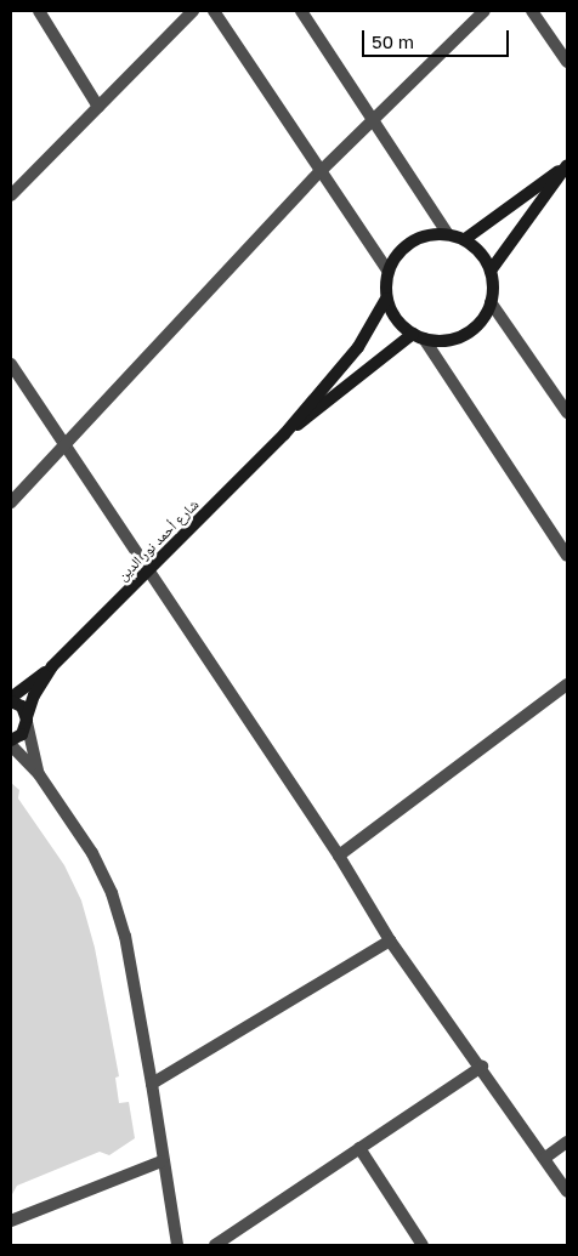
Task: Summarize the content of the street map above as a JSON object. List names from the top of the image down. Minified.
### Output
{"streets":{"street":["شارع أحمد نور الدين"]},"scale_bar":"50 m"}
